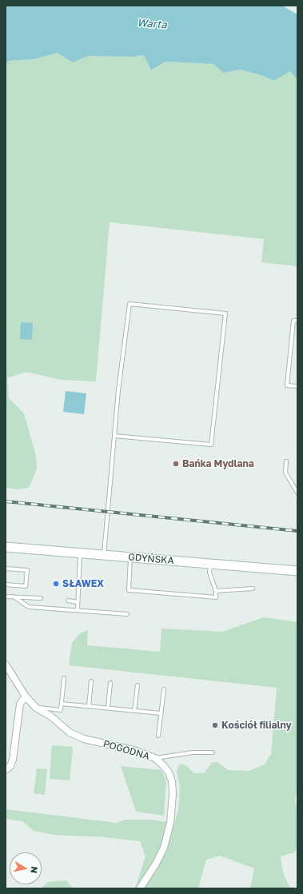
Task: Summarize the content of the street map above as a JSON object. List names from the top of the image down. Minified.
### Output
{"streets":{"main road":["GDYŃSKA"],"street":["POGODNA"]},"water":["Warta"],"places":["Bańka Mydlana","SŁAWEX","Kościół filialny"],"north":"right"}
